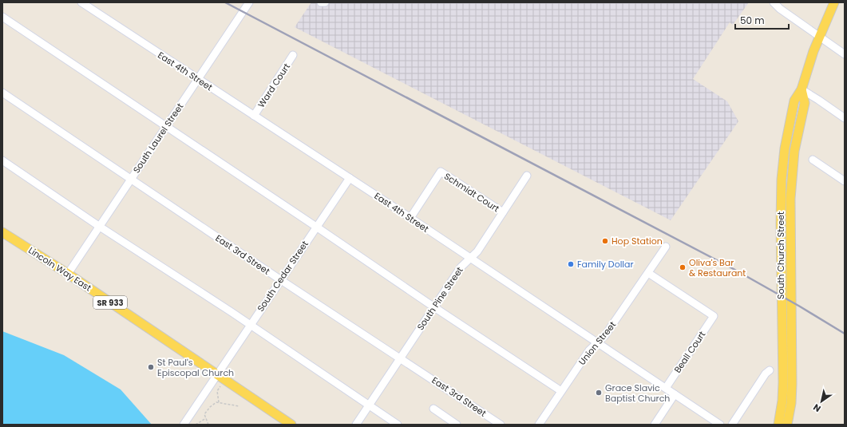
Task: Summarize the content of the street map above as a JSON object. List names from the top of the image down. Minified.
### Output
{"streets":{"main road":["South Church Street","Lincoln Way East","SR 933"],"street":["East 4th Street","Ward Court","South Laurel Street","Schmidt Court","East 3rd Street","South Cedar Street","South Pine Street","Union Street","Beall Court"]},"crossings":[["East 4th Street","Ward Court"],["East 4th Street","South Laurel Street"],["East 4th Street","Schmidt Court"],["East 4th Street","South Cedar Street"],["East 4th Street","South Pine Street"],["East 4th Street","Union Street"],["East 4th Street","Beall Court"],["South Laurel Street","East 3rd Street"],["South Laurel Street","Lincoln Way East"],["Schmidt Court","South Pine Street"],["East 3rd Street","South Cedar Street"],["East 3rd Street","South Pine Street"],["Lincoln Way East","South Cedar Street"],["Union Street","Beall Court"]],"places":["Hop Station","Family Dollar","Oliva's Bar & Restaurant","St Paul's Episcopal Church","Grace Slavic Baptist Church"],"scale_bar":"50 m","north":"bottom left"}
